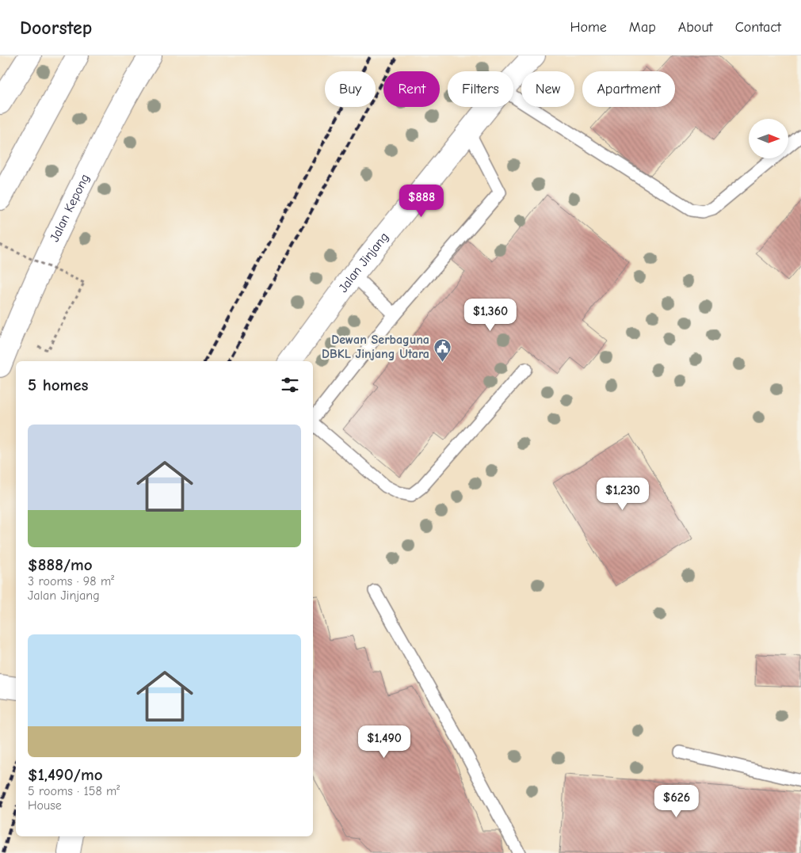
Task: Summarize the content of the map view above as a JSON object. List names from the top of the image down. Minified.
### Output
{"streets":{"street":["Jalan Kepong","Jalan Jinjang"]},"places":{"public building":["Dewan Serbaguna DBKL Jinjang Utara"]},"north":"right","page":{"header":"Doorstep","nav":["Home","Map","About","Contact"],"chip":["Buy","Rent","Filters","New","Apartment"],"price":["$888","$1,360","$1,230","$1,490","$626"],"heading":"5 homes","list":[{"name":"$888/mo","note":"3 rooms · 98 m² · Jalan Jinjang"},{"name":"$1,490/mo","note":"5 rooms · 158 m² · House"}]}}
